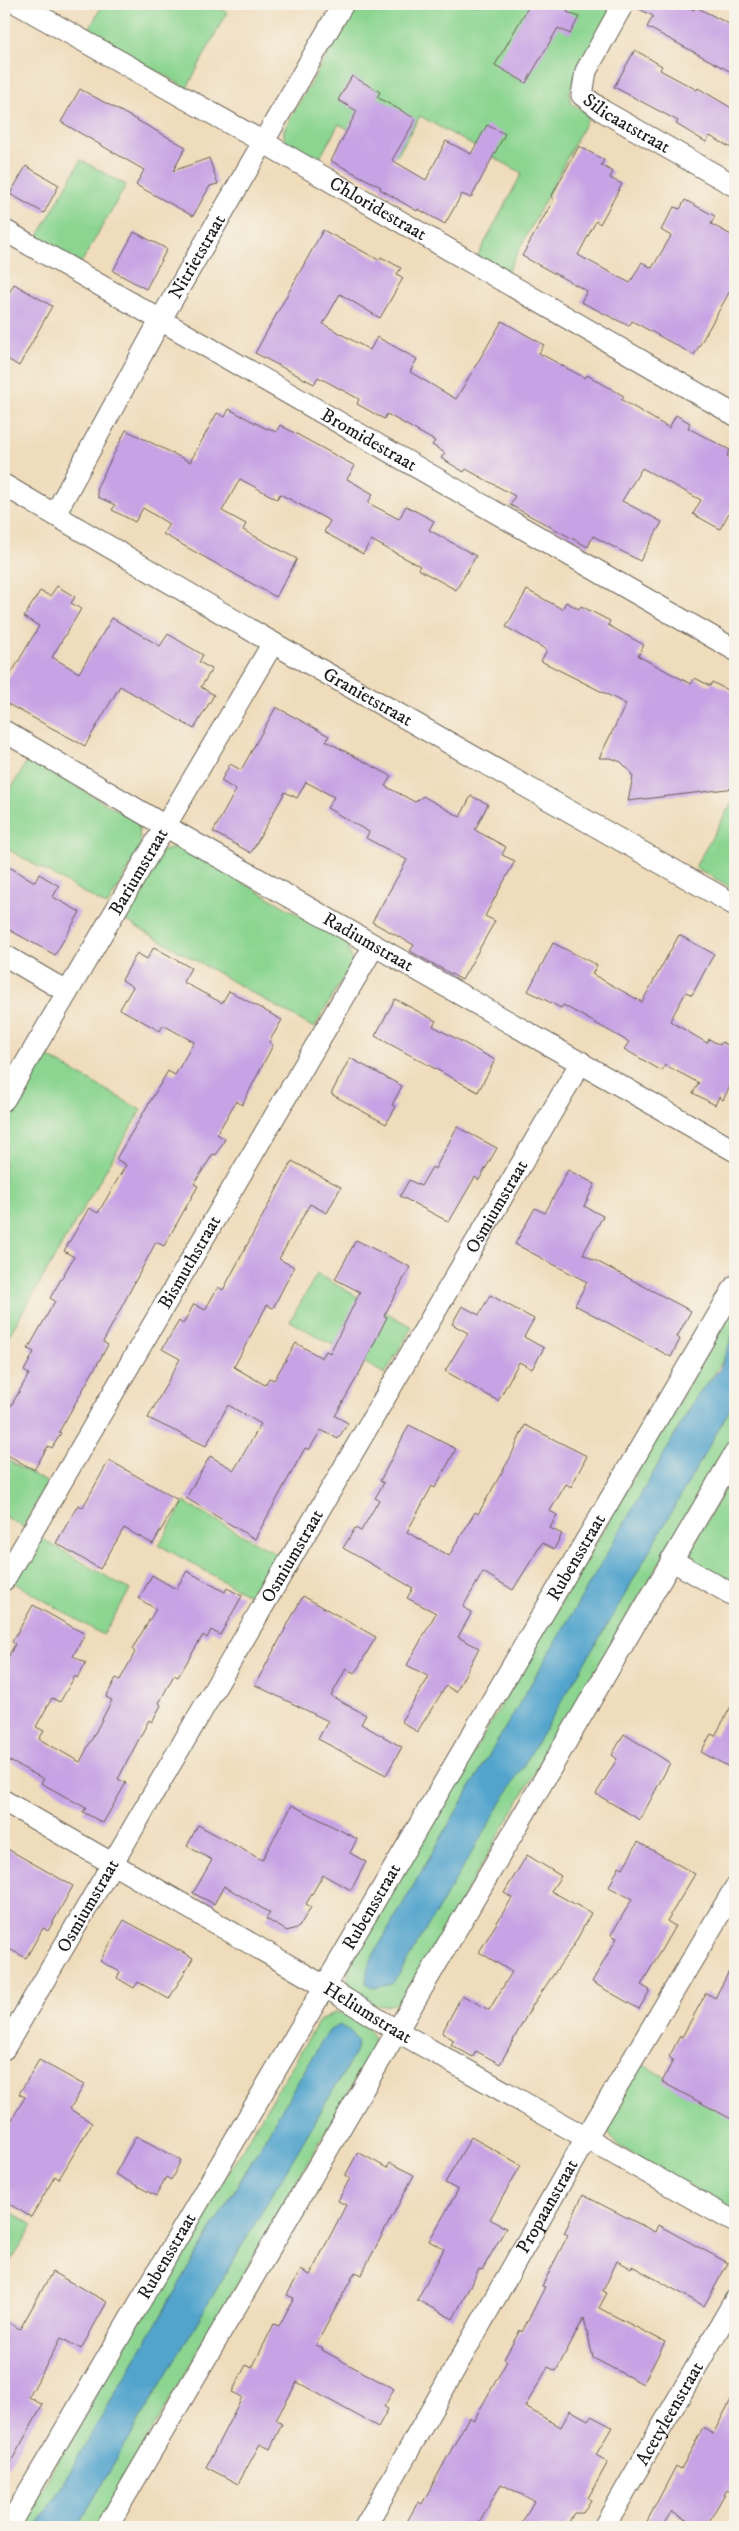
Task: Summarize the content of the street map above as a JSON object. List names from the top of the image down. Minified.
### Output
{"streets":{"street":["Silicaatstraat","Chloridestraat","Nitrietstraat","Bromidestraat","Granietstraat","Bariumstraat","Radiumstraat","Osmiumstraat","Bismuthstraat","Rubensstraat","Heliumstraat","Propaanstraat","Acetyleenstraat"]},"crossings":[["Chloridestraat","Nitrietstraat"],["Nitrietstraat","Bromidestraat"],["Nitrietstraat","Granietstraat"],["Granietstraat","Bariumstraat"],["Bariumstraat","Radiumstraat"],["Radiumstraat","Osmiumstraat"],["Radiumstraat","Bismuthstraat"],["Osmiumstraat","Heliumstraat"],["Rubensstraat","Heliumstraat"],["Heliumstraat","Propaanstraat"]]}
